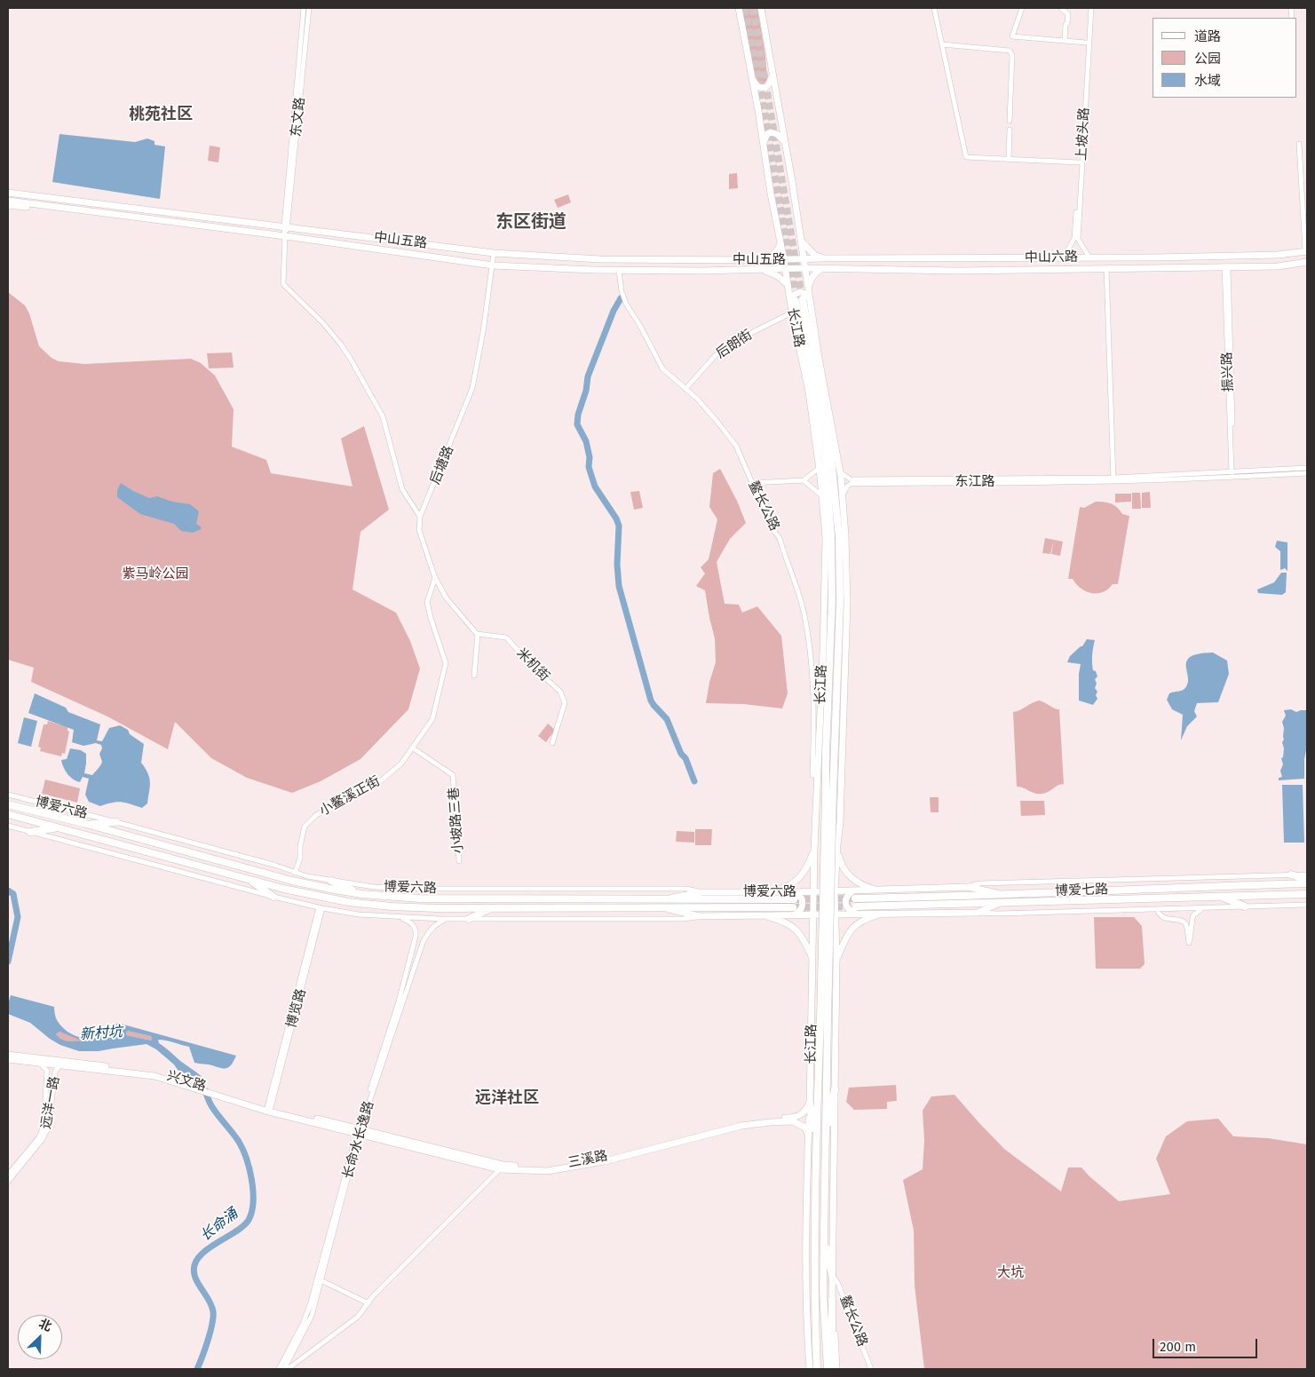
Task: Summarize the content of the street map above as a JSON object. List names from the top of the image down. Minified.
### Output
{"streets":{"highway":["长江路","博爱六路","博爱七路"],"main road":["中山五路","中山六路","兴文路","三溪路"],"street":["东文路","上坡头路","后朗街","振兴路","后塘路","东江路","鳌长公路","米机街","小鳌溪正街","小坡路三巷","博览路","远洋一路","长命水长逸路"]},"crossings":[["东文路","中山五路"],["上坡头路","中山六路"],["中山五路","中山六路"],["中山五路","长江路"],["中山五路","后塘路"],["中山五路","鳌长公路"],["中山六路","长江路"],["中山六路","振兴路"],["长江路","后朗街"],["长江路","东江路"],["长江路","鳌长公路"],["长江路","博爱六路"],["长江路","博爱七路"],["长江路","三溪路"],["后朗街","鳌长公路"],["振兴路","东江路"],["后塘路","米机街"],["后塘路","小鳌溪正街"],["小鳌溪正街","博爱六路"],["小鳌溪正街","小坡路三巷"],["博爱六路","博爱七路"],["博爱六路","博览路"],["博爱六路","长命水长逸路"],["博览路","兴文路"],["兴文路","远洋一路"],["兴文路","长命水长逸路"],["兴文路","三溪路"],["长命水长逸路","三溪路"]],"districts":["桃苑社区","东区街道","远洋社区"],"water":["新村坑","长命涌"],"parks":["紫马岭公园","大坑"],"legend":["道路","公园","水域"],"scale_bar":"200 m","north":"top right"}
